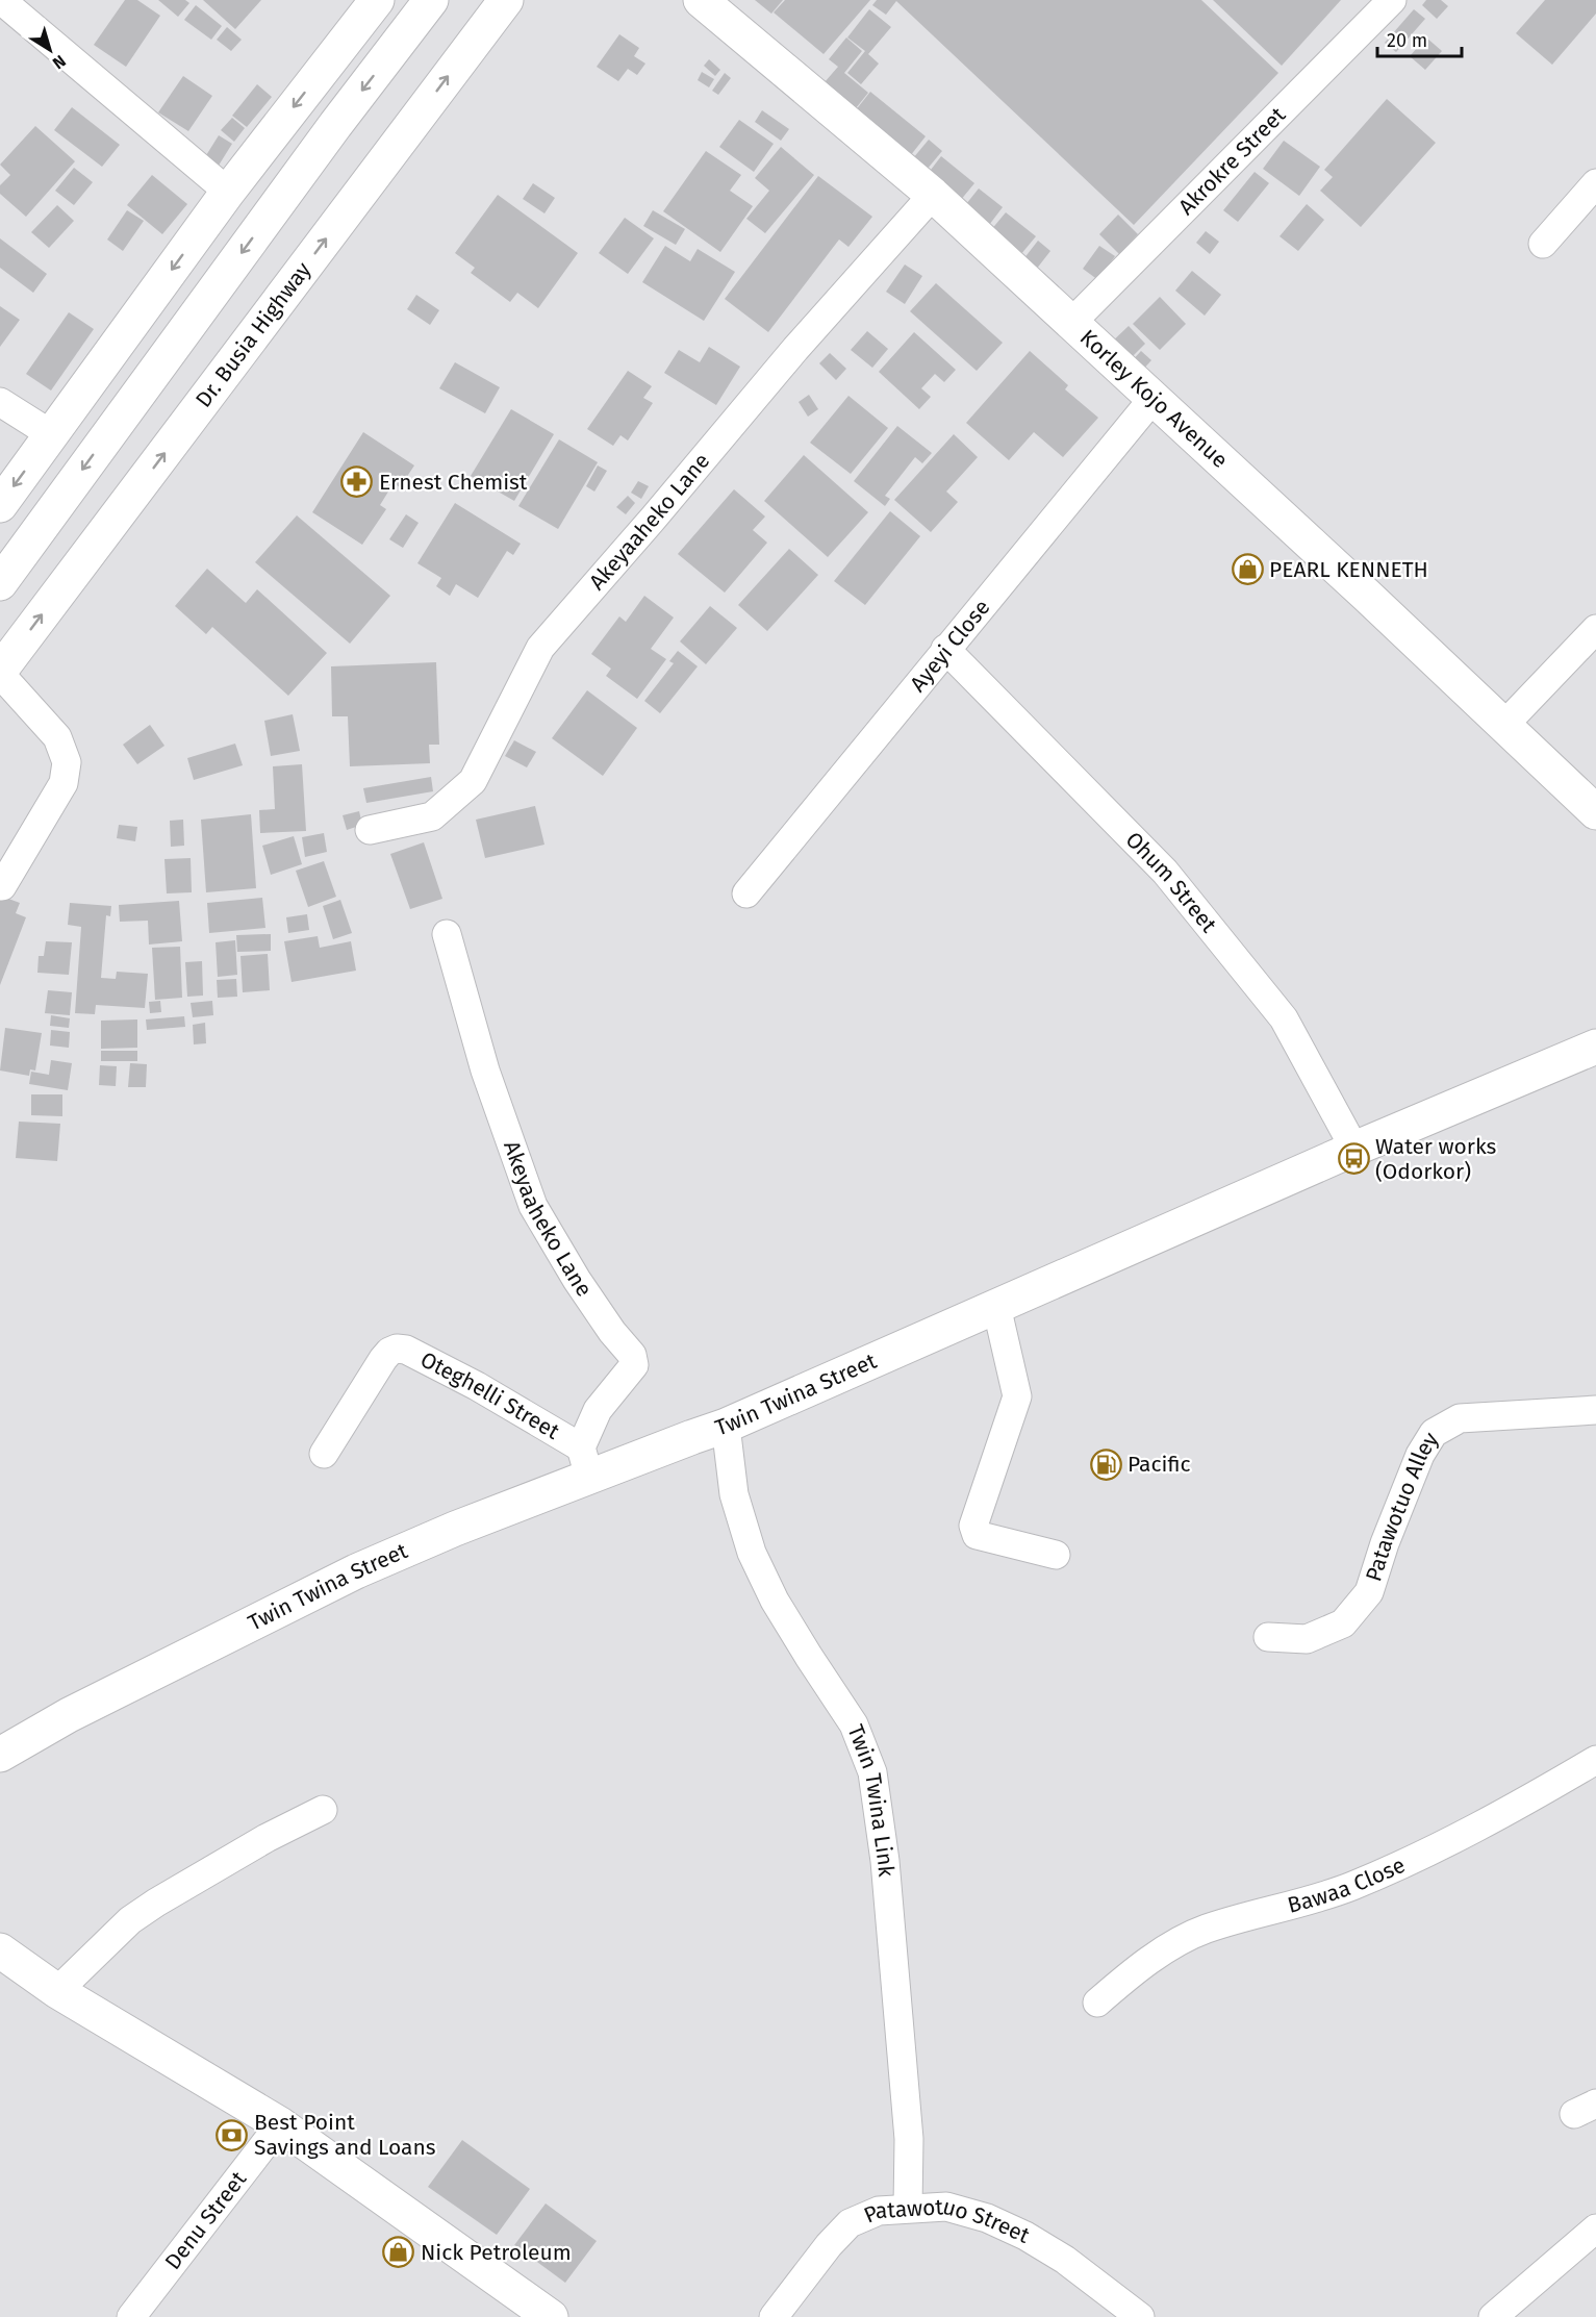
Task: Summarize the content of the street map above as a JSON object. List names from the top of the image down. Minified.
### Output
{"streets":{"main road":["Dr. Busia Highway","Korley Kojo Avenue","Twin Twina Street"],"street":["Akrokre Street","Akeyaaheko Lane","Ayeyi Close","Ohum Street","Oteghelli Street","Patawotuo Alley","Twin Twina Link","Bawaa Close","Denu Street","Patawotuo Street"]},"crossings":[["Akrokre Street","Korley Kojo Avenue"],["Korley Kojo Avenue","Akeyaaheko Lane"],["Korley Kojo Avenue","Ayeyi Close"],["Akeyaaheko Lane","Twin Twina Street"],["Akeyaaheko Lane","Oteghelli Street"],["Ayeyi Close","Ohum Street"],["Ohum Street","Twin Twina Street"],["Twin Twina Street","Oteghelli Street"],["Twin Twina Street","Twin Twina Link"],["Twin Twina Link","Patawotuo Street"]],"places":{"pharmacy":["Ernest Chemist"],"shop":["PEARL KENNETH","Nick Petroleum"],"bus stop":["Water works (Odorkor)"],"fuel station":["Pacific"],"bank":["Best Point Savings and Loans"]},"scale_bar":"20 m","north":"bottom right"}
